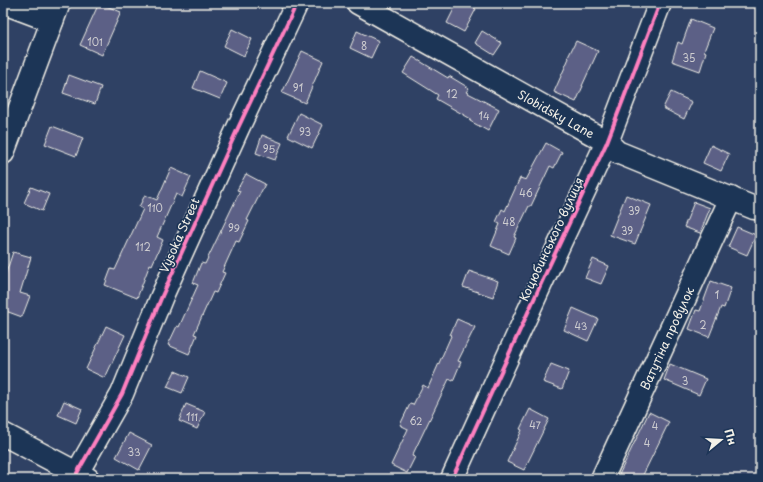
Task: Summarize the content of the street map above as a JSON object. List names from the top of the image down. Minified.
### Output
{"streets":{"street":["Slobidsky Lane","Vysoka Street","Коцюбинського вулиця","Ватутіна провулок"]},"crossings":[["Slobidsky Lane","Коцюбинського вулиця"],["Slobidsky Lane","Ватутіна провулок"]],"house_numbers":["101","8","35","91","12","14","93","95","46","110","39","48","99","39","112","1","2","43","3","111","62","47","4","4","33"],"north":"right"}
